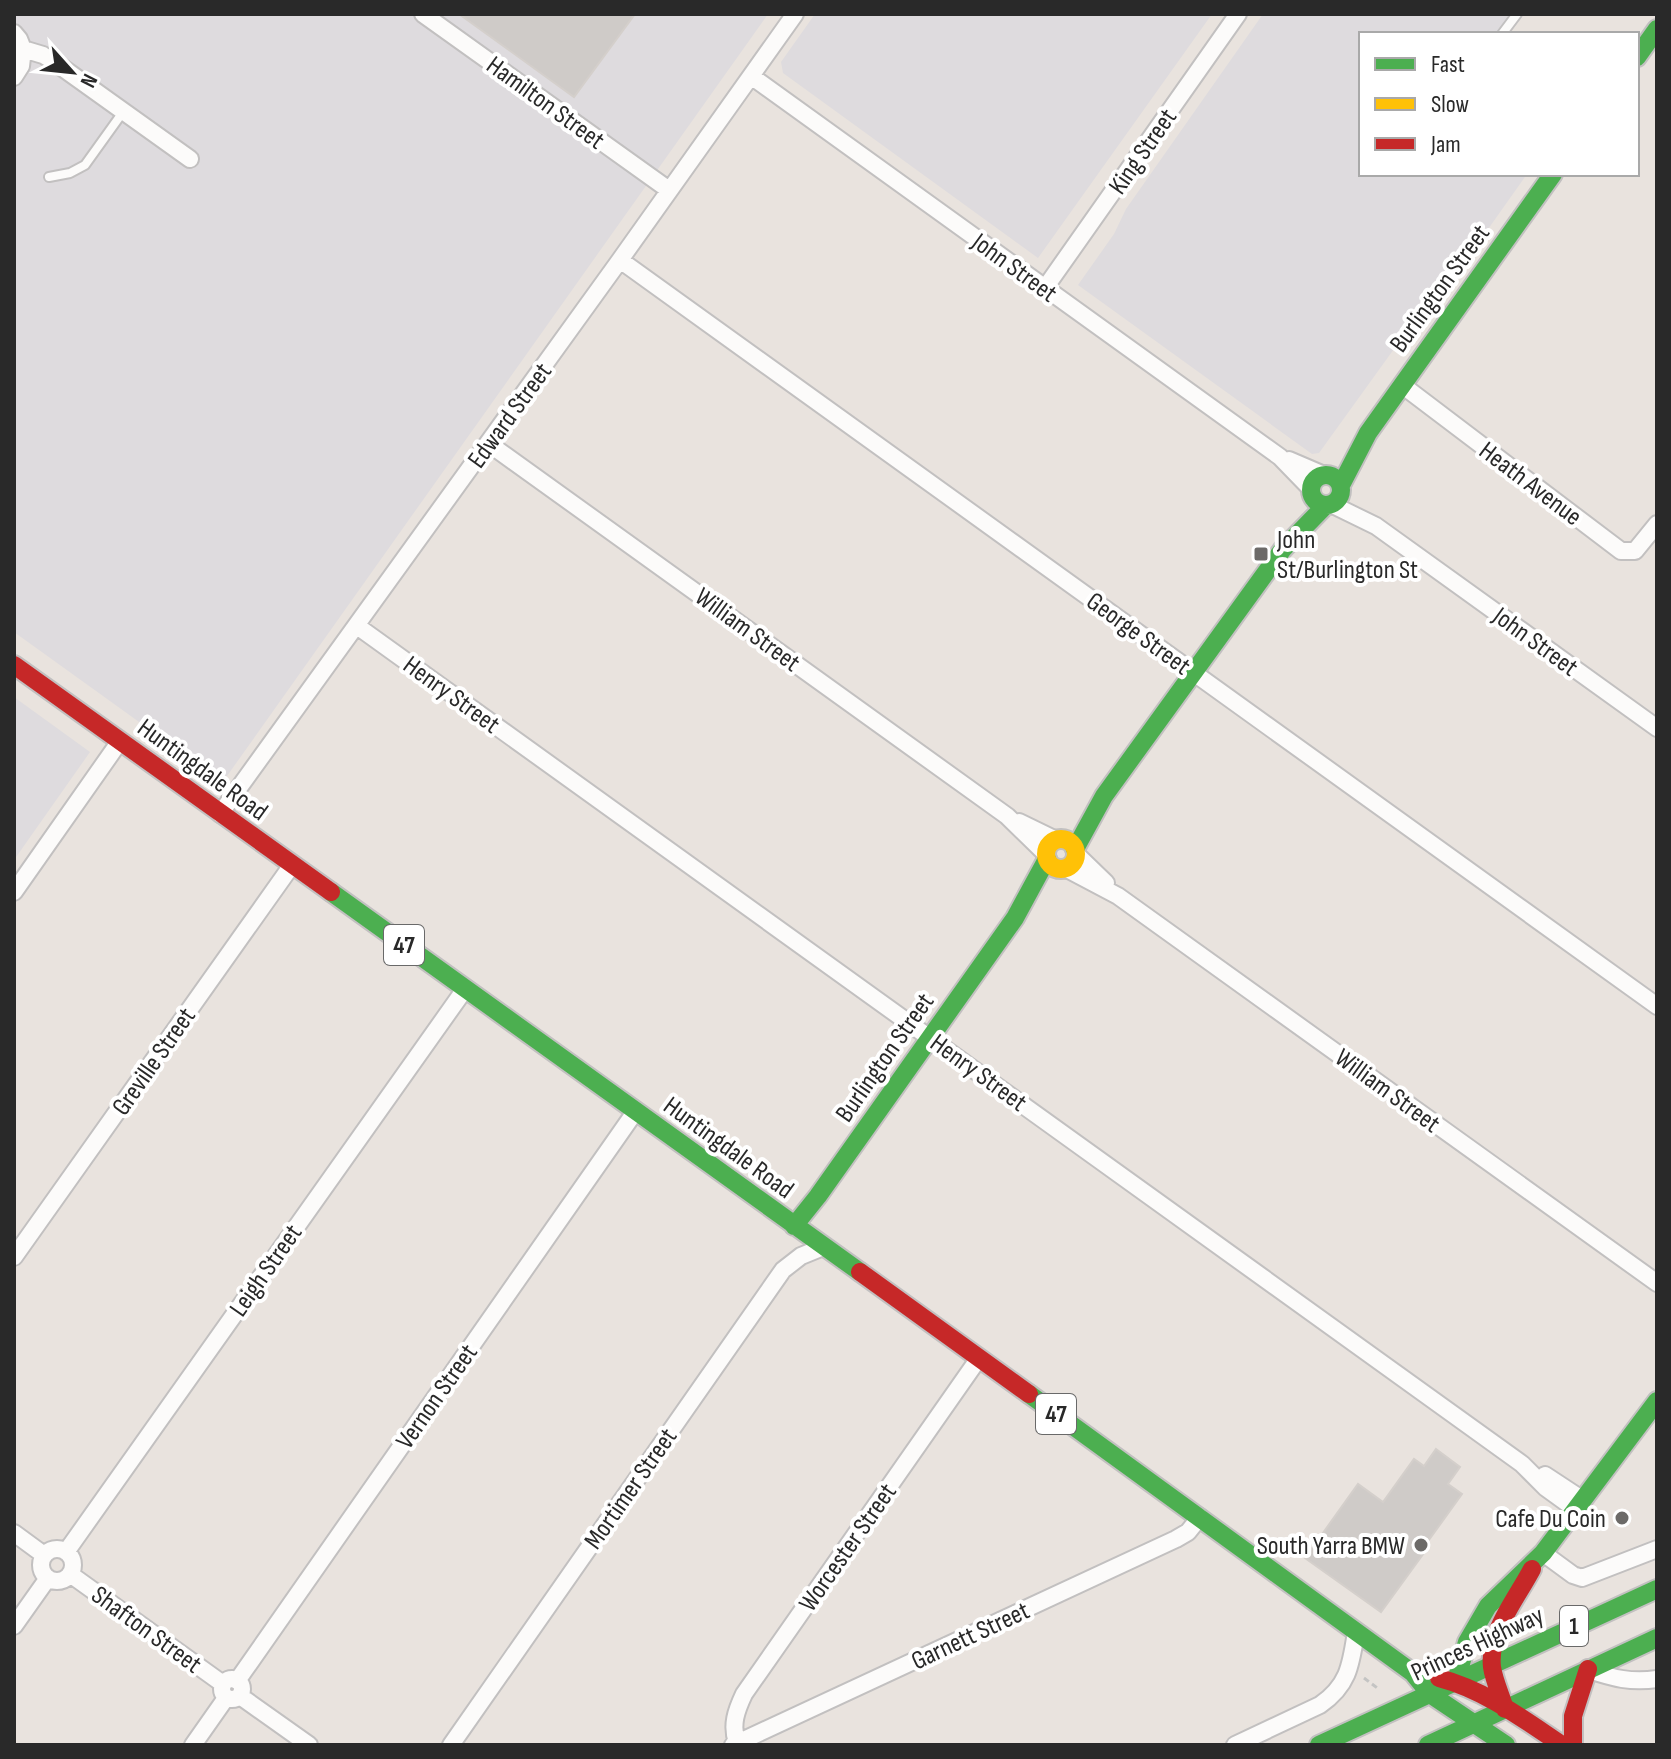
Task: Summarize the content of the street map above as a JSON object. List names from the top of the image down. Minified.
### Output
{"streets":{"main road":["Burlington Street","Huntingdale Road","47","1","Princes Highway"],"street":["Hamilton Street","King Street","John Street","Edward Street","Heath Avenue","William Street","George Street","Henry Street","Greville Street","Leigh Street","Vernon Street","Mortimer Street","Worcester Street","Shafton Street","Garnett Street"]},"crossings":[["Hamilton Street","Edward Street"],["King Street","John Street"],["John Street","Burlington Street"],["John Street","Edward Street"],["Burlington Street","Heath Avenue"],["Burlington Street","William Street"],["Burlington Street","George Street"],["Burlington Street","Henry Street"],["Burlington Street","Huntingdale Road"],["Edward Street","William Street"],["Edward Street","George Street"],["Edward Street","Henry Street"],["Edward Street","Huntingdale Road"],["Huntingdale Road","Greville Street"],["Huntingdale Road","Leigh Street"],["Huntingdale Road","Vernon Street"],["Huntingdale Road","Mortimer Street"],["Huntingdale Road","Worcester Street"],["Huntingdale Road","1"],["Huntingdale Road","Garnett Street"],["Huntingdale Road","Princes Highway"],["Leigh Street","Shafton Street"],["Vernon Street","Shafton Street"],["Worcester Street","Garnett Street"]],"places":{"transit":["John St/Burlington St"],"other":["Cafe Du Coin","South Yarra BMW"]},"legend":["Fast","Slow","Jam"],"north":"bottom right"}
